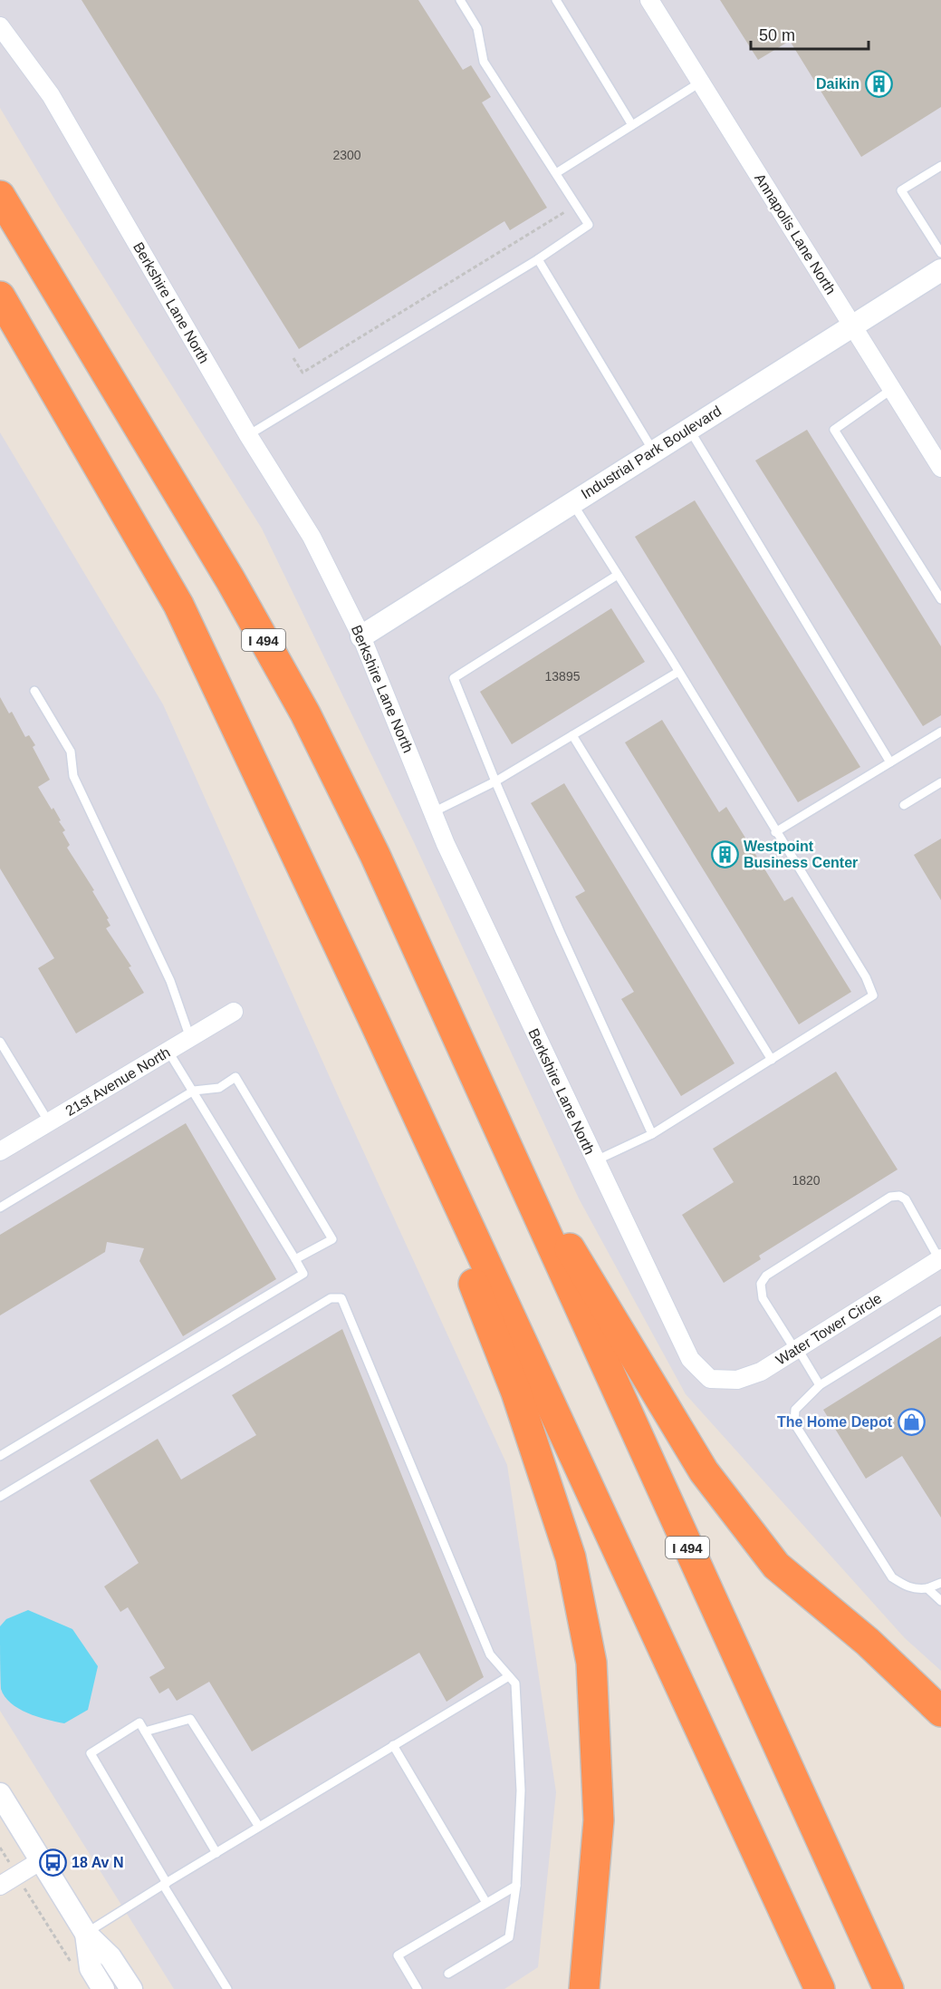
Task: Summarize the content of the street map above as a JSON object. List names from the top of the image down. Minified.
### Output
{"streets":{"highway":["I 494"],"street":["Annapolis Lane North","Berkshire Lane North","Industrial Park Boulevard","21st Avenue North","Water Tower Circle"]},"crossings":[["Annapolis Lane North","Industrial Park Boulevard"],["Berkshire Lane North","Industrial Park Boulevard"],["Berkshire Lane North","Water Tower Circle"]],"places":{"building":["Daikin","Westpoint Business Center"],"shop":["The Home Depot"],"bus stop":["18 Av N"]},"house_numbers":["2300","13895","1820"],"scale_bar":"50 m"}
